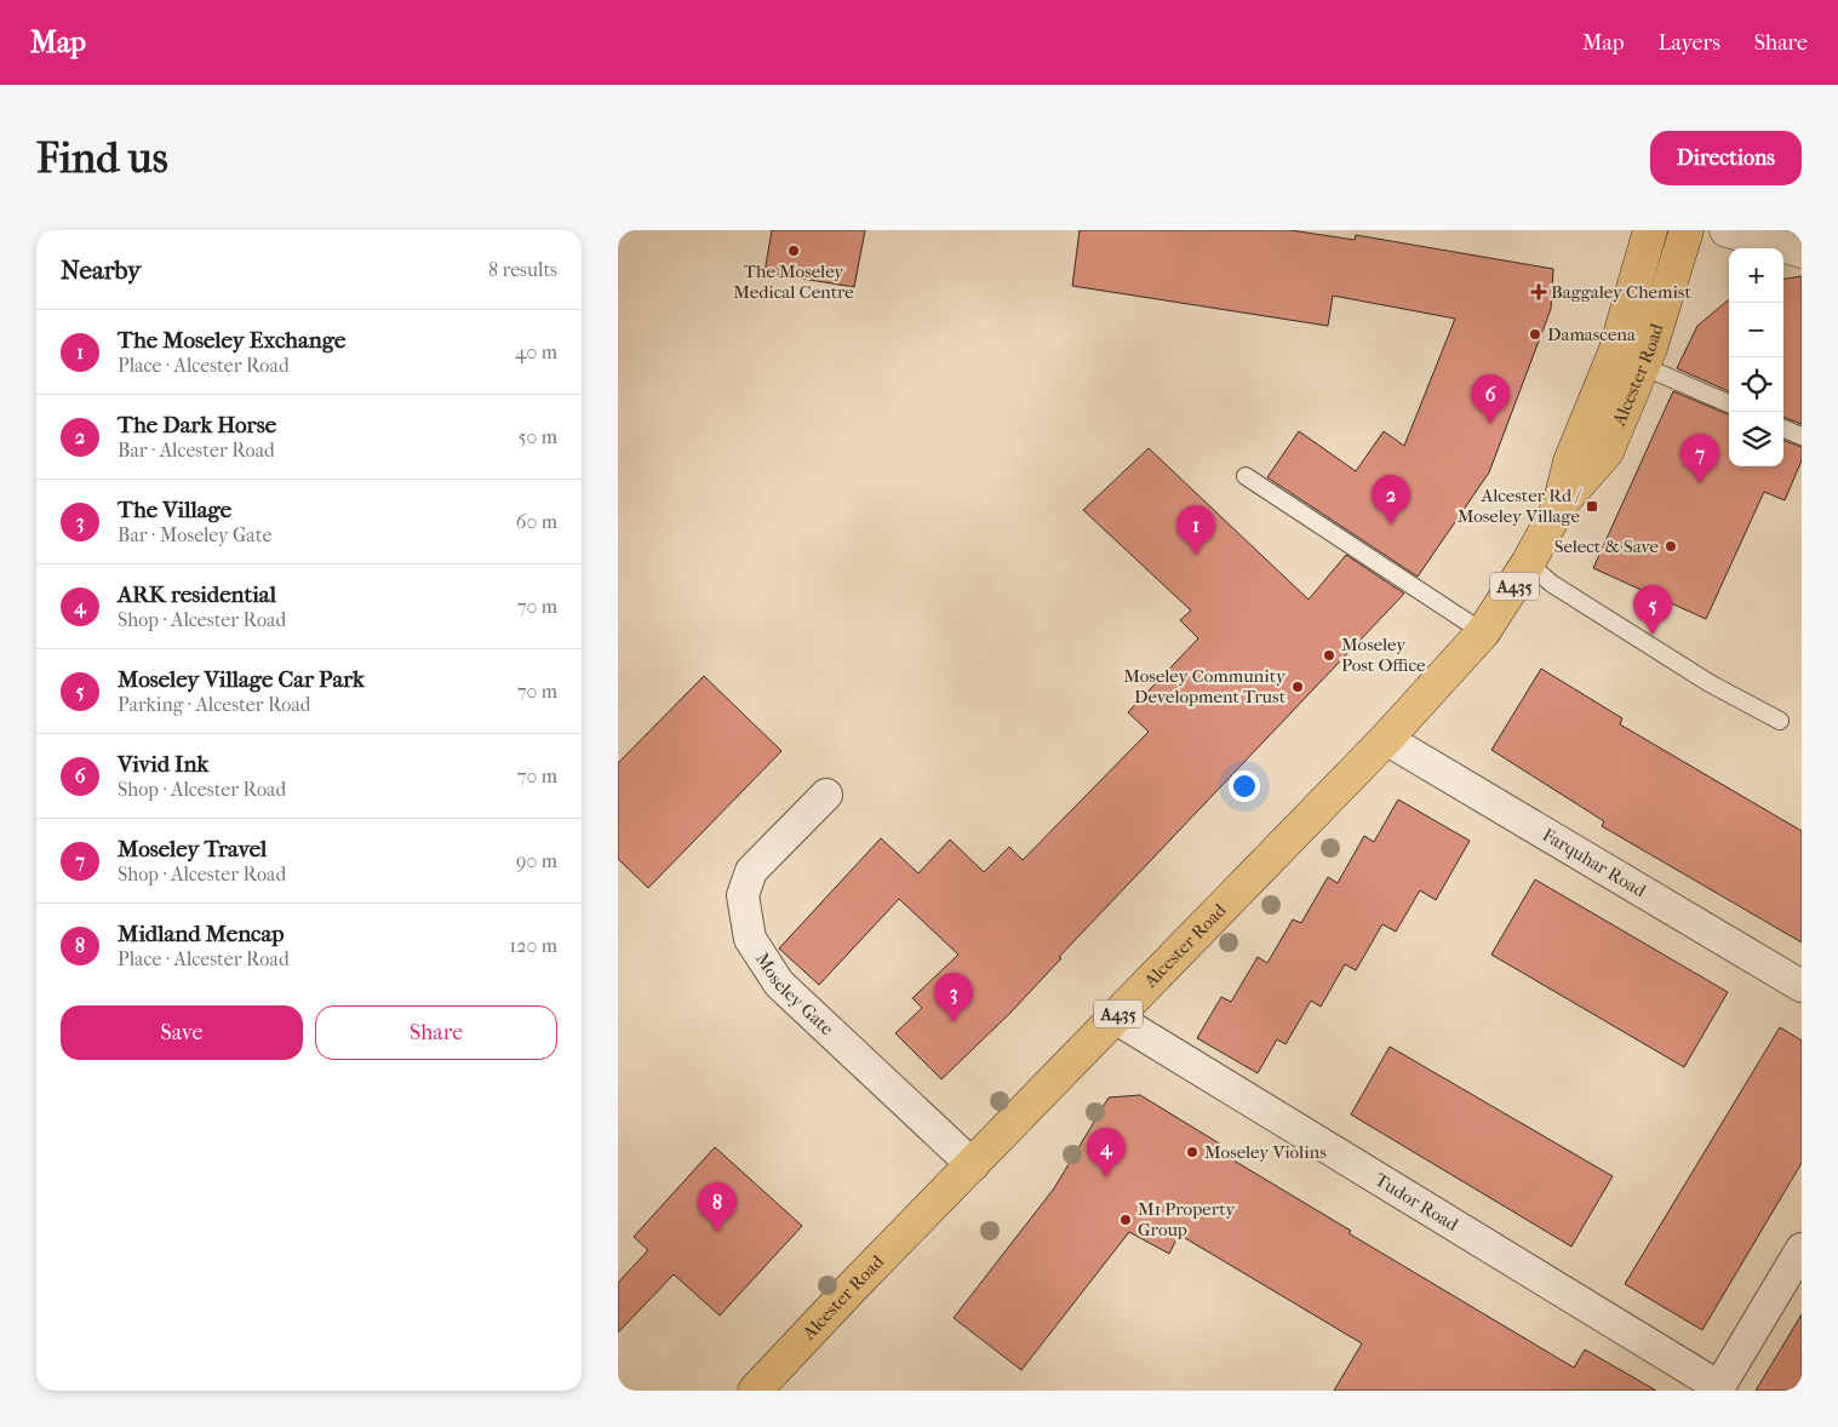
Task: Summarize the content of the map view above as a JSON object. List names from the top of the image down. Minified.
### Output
{"streets":{"highway":["Alcester Road","A435"],"street":["Farquhar Road","Moseley Gate","Tudor Road"]},"crossings":[["Alcester Road","Farquhar Road"],["Alcester Road","Moseley Gate"],["Alcester Road","Tudor Road"]],"places":{"other":["The Moseley Medical Centre","Damascena","Select & Save","Moseley Post Office","Moseley Community Development Trust","Moseley Violins","M1 Property Group"],"health":["Baggaley Chemist"],"transit":["Alcester Rd / Moseley Village"]},"page":{"header":"Map","nav":["Map","Layers","Share"],"buttons":["Directions",["Save","Share"]],"title":"Find us","heading":["Nearby","8 results"],"map_buttons":["+","−"],"list":[{"mark":"1","name":"The Moseley Exchange","note":"Place · Alcester Road","value":"40 m"},{"mark":"2","name":"The Dark Horse","note":"Bar · Alcester Road","value":"50 m"},{"mark":"3","name":"The Village","note":"Bar · Moseley Gate","value":"60 m"},{"mark":"4","name":"ARK residential","note":"Shop · Alcester Road","value":"70 m"},{"mark":"5","name":"Moseley Village Car Park","note":"Parking · Alcester Road","value":"70 m"},{"mark":"6","name":"Vivid Ink","note":"Shop · Alcester Road","value":"70 m"},{"mark":"7","name":"Moseley Travel","note":"Shop · Alcester Road","value":"90 m"},{"mark":"8","name":"Midland Mencap","note":"Place · Alcester Road","value":"120 m"}],"pins":["6","7","2","1","5","3","4","8"]}}
